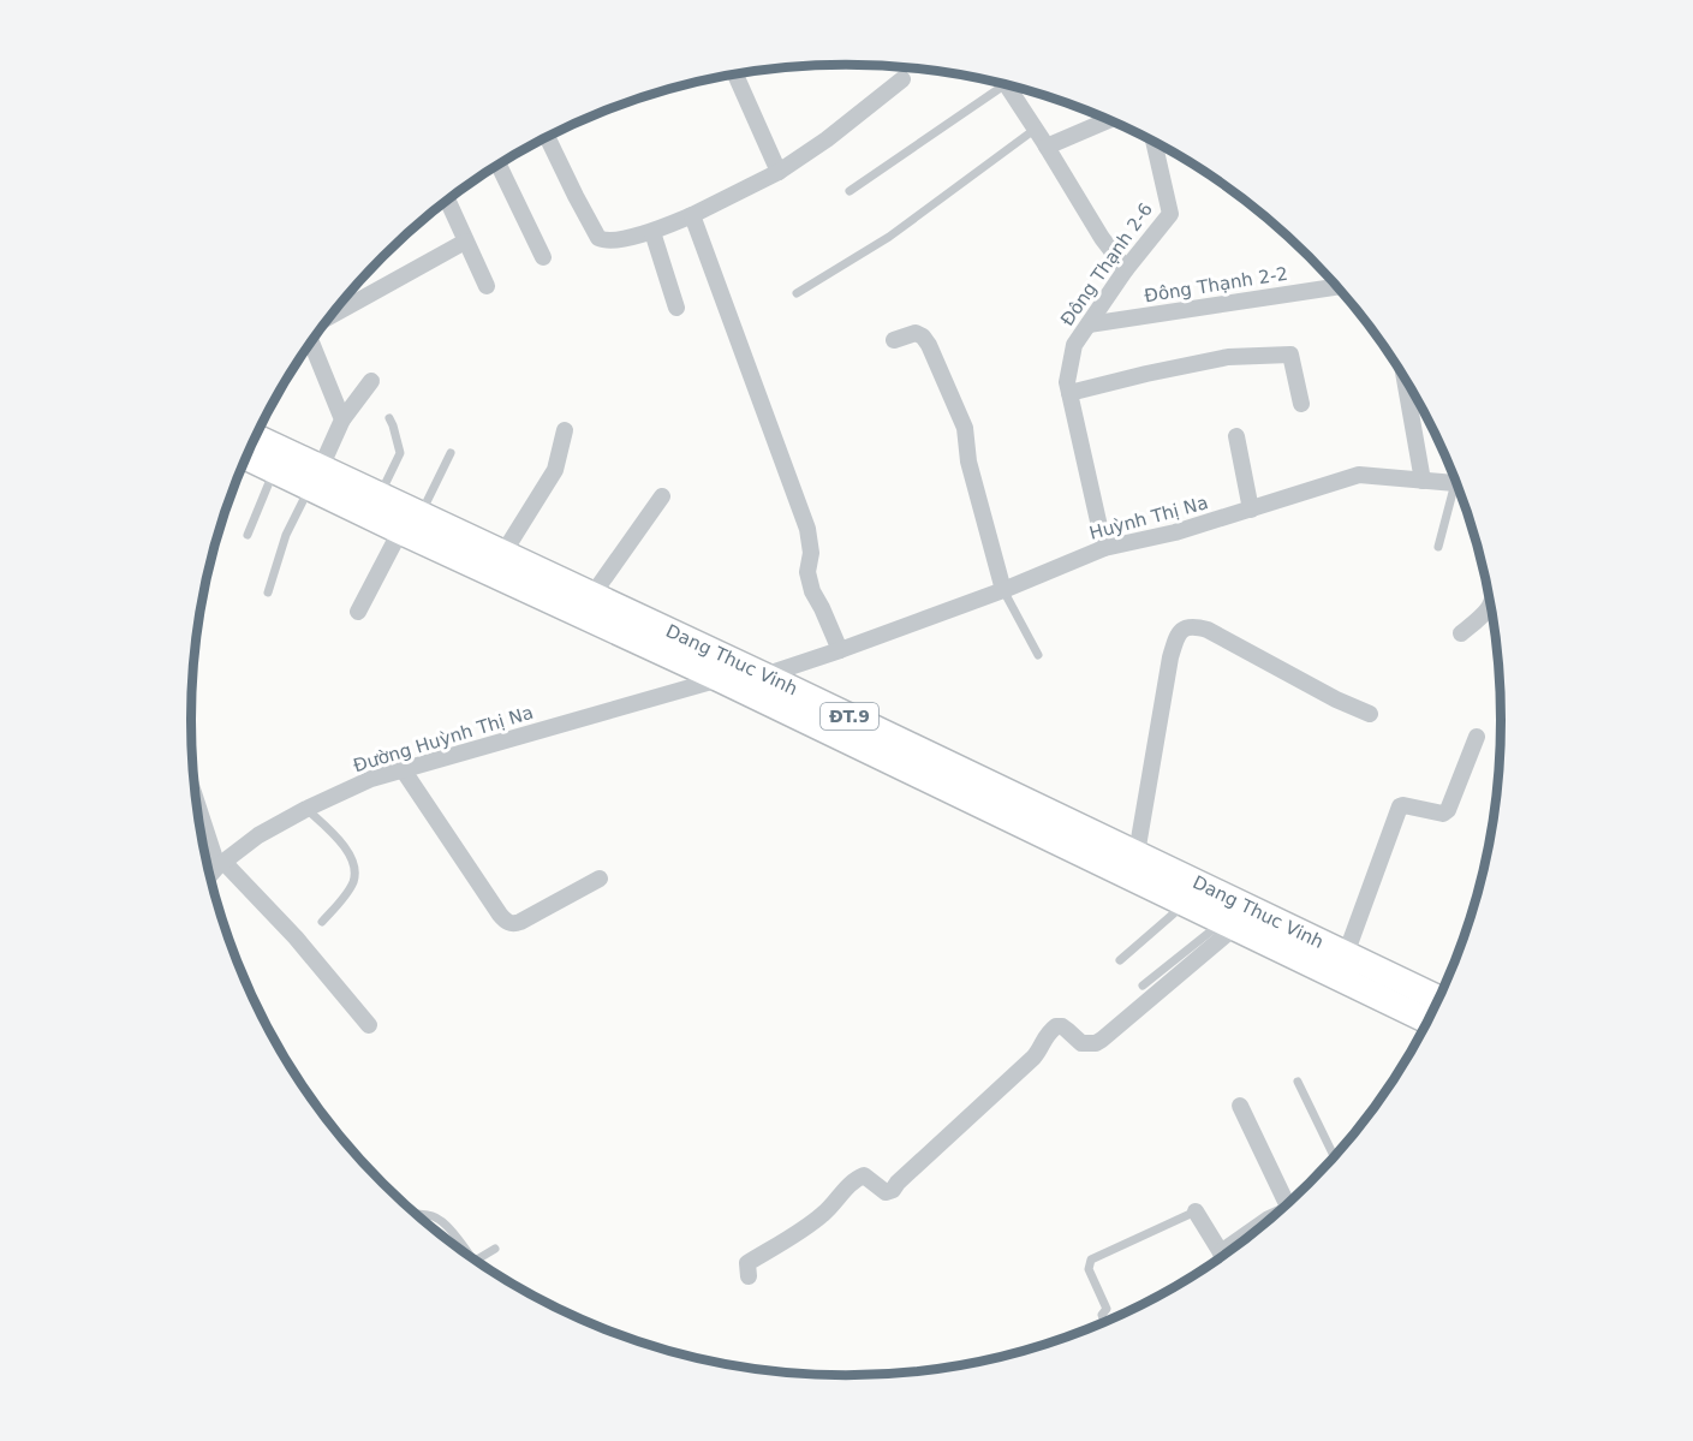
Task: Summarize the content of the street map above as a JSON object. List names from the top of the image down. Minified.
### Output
{"streets":{"main road":["Dang Thuc Vinh","ĐT.9"],"street":["Đông Thạnh 2-6","Đông Thạnh 2-2","Huỳnh Thị Na","Đường Huỳnh Thị Na"]},"crossings":[["Đông Thạnh 2-6","Đông Thạnh 2-2"],["Đông Thạnh 2-6","Huỳnh Thị Na"],["Huỳnh Thị Na","Dang Thuc Vinh"],["Dang Thuc Vinh","Đường Huỳnh Thị Na"]]}
